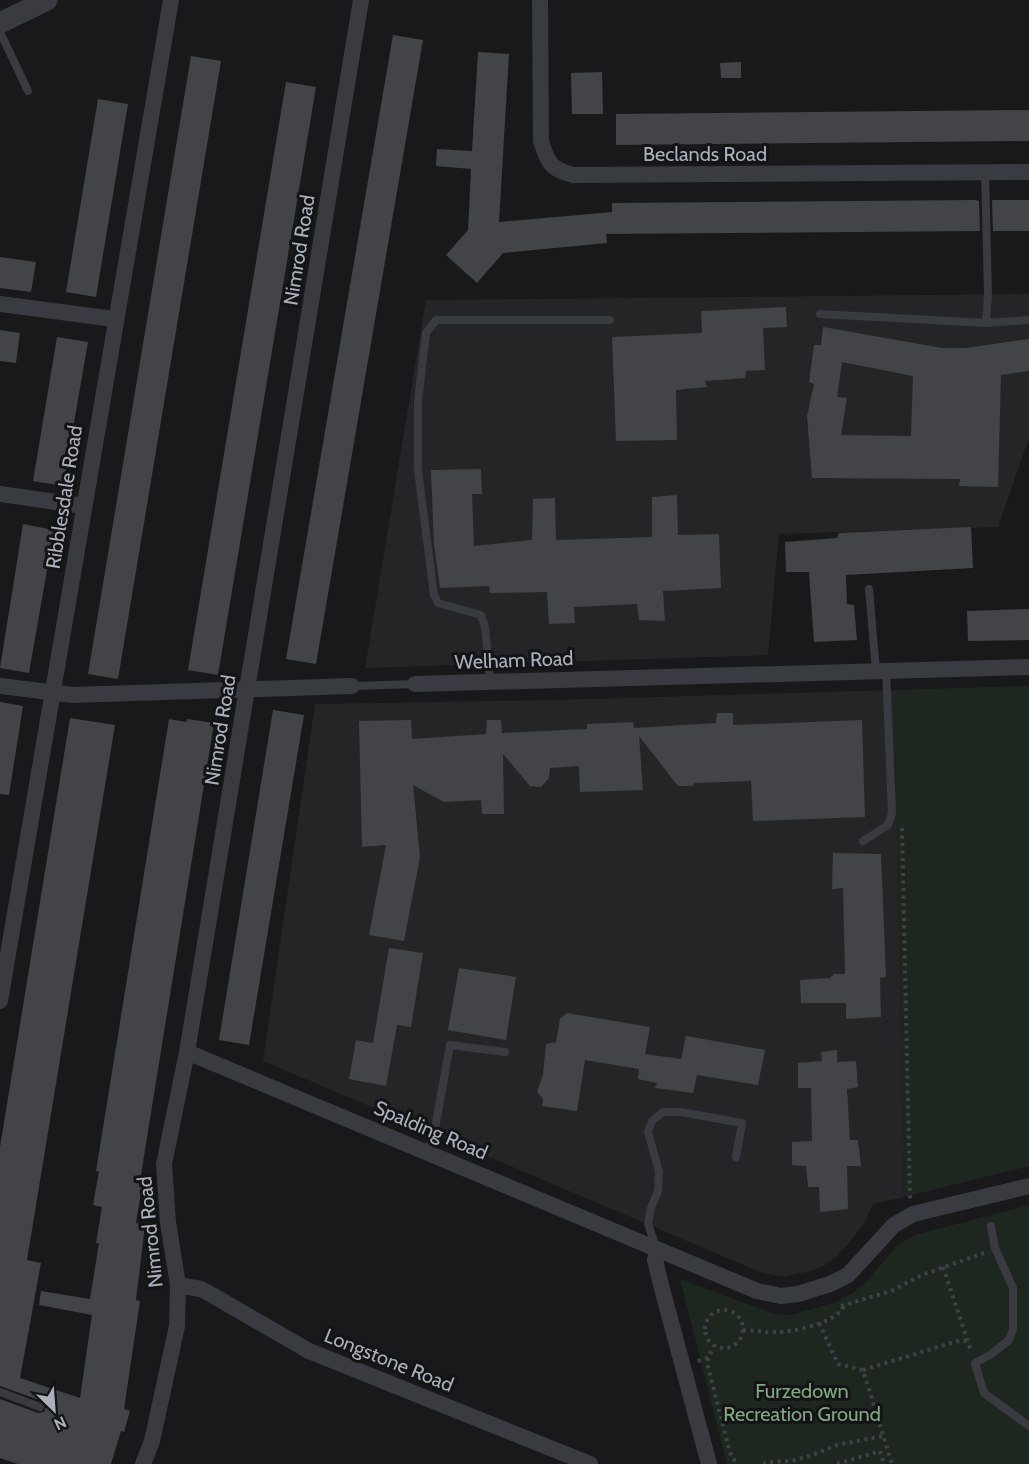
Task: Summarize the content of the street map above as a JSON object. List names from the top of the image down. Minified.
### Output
{"streets":{"street":["Beclands Road","Nimrod Road","Ribblesdale Road","Welham Road","Spalding Road","Longstone Road"]},"crossings":[["Nimrod Road","Welham Road"],["Nimrod Road","Spalding Road"],["Nimrod Road","Longstone Road"],["Ribblesdale Road","Welham Road"]],"parks":["Furzedown Recreation Ground"],"north":"bottom right"}
